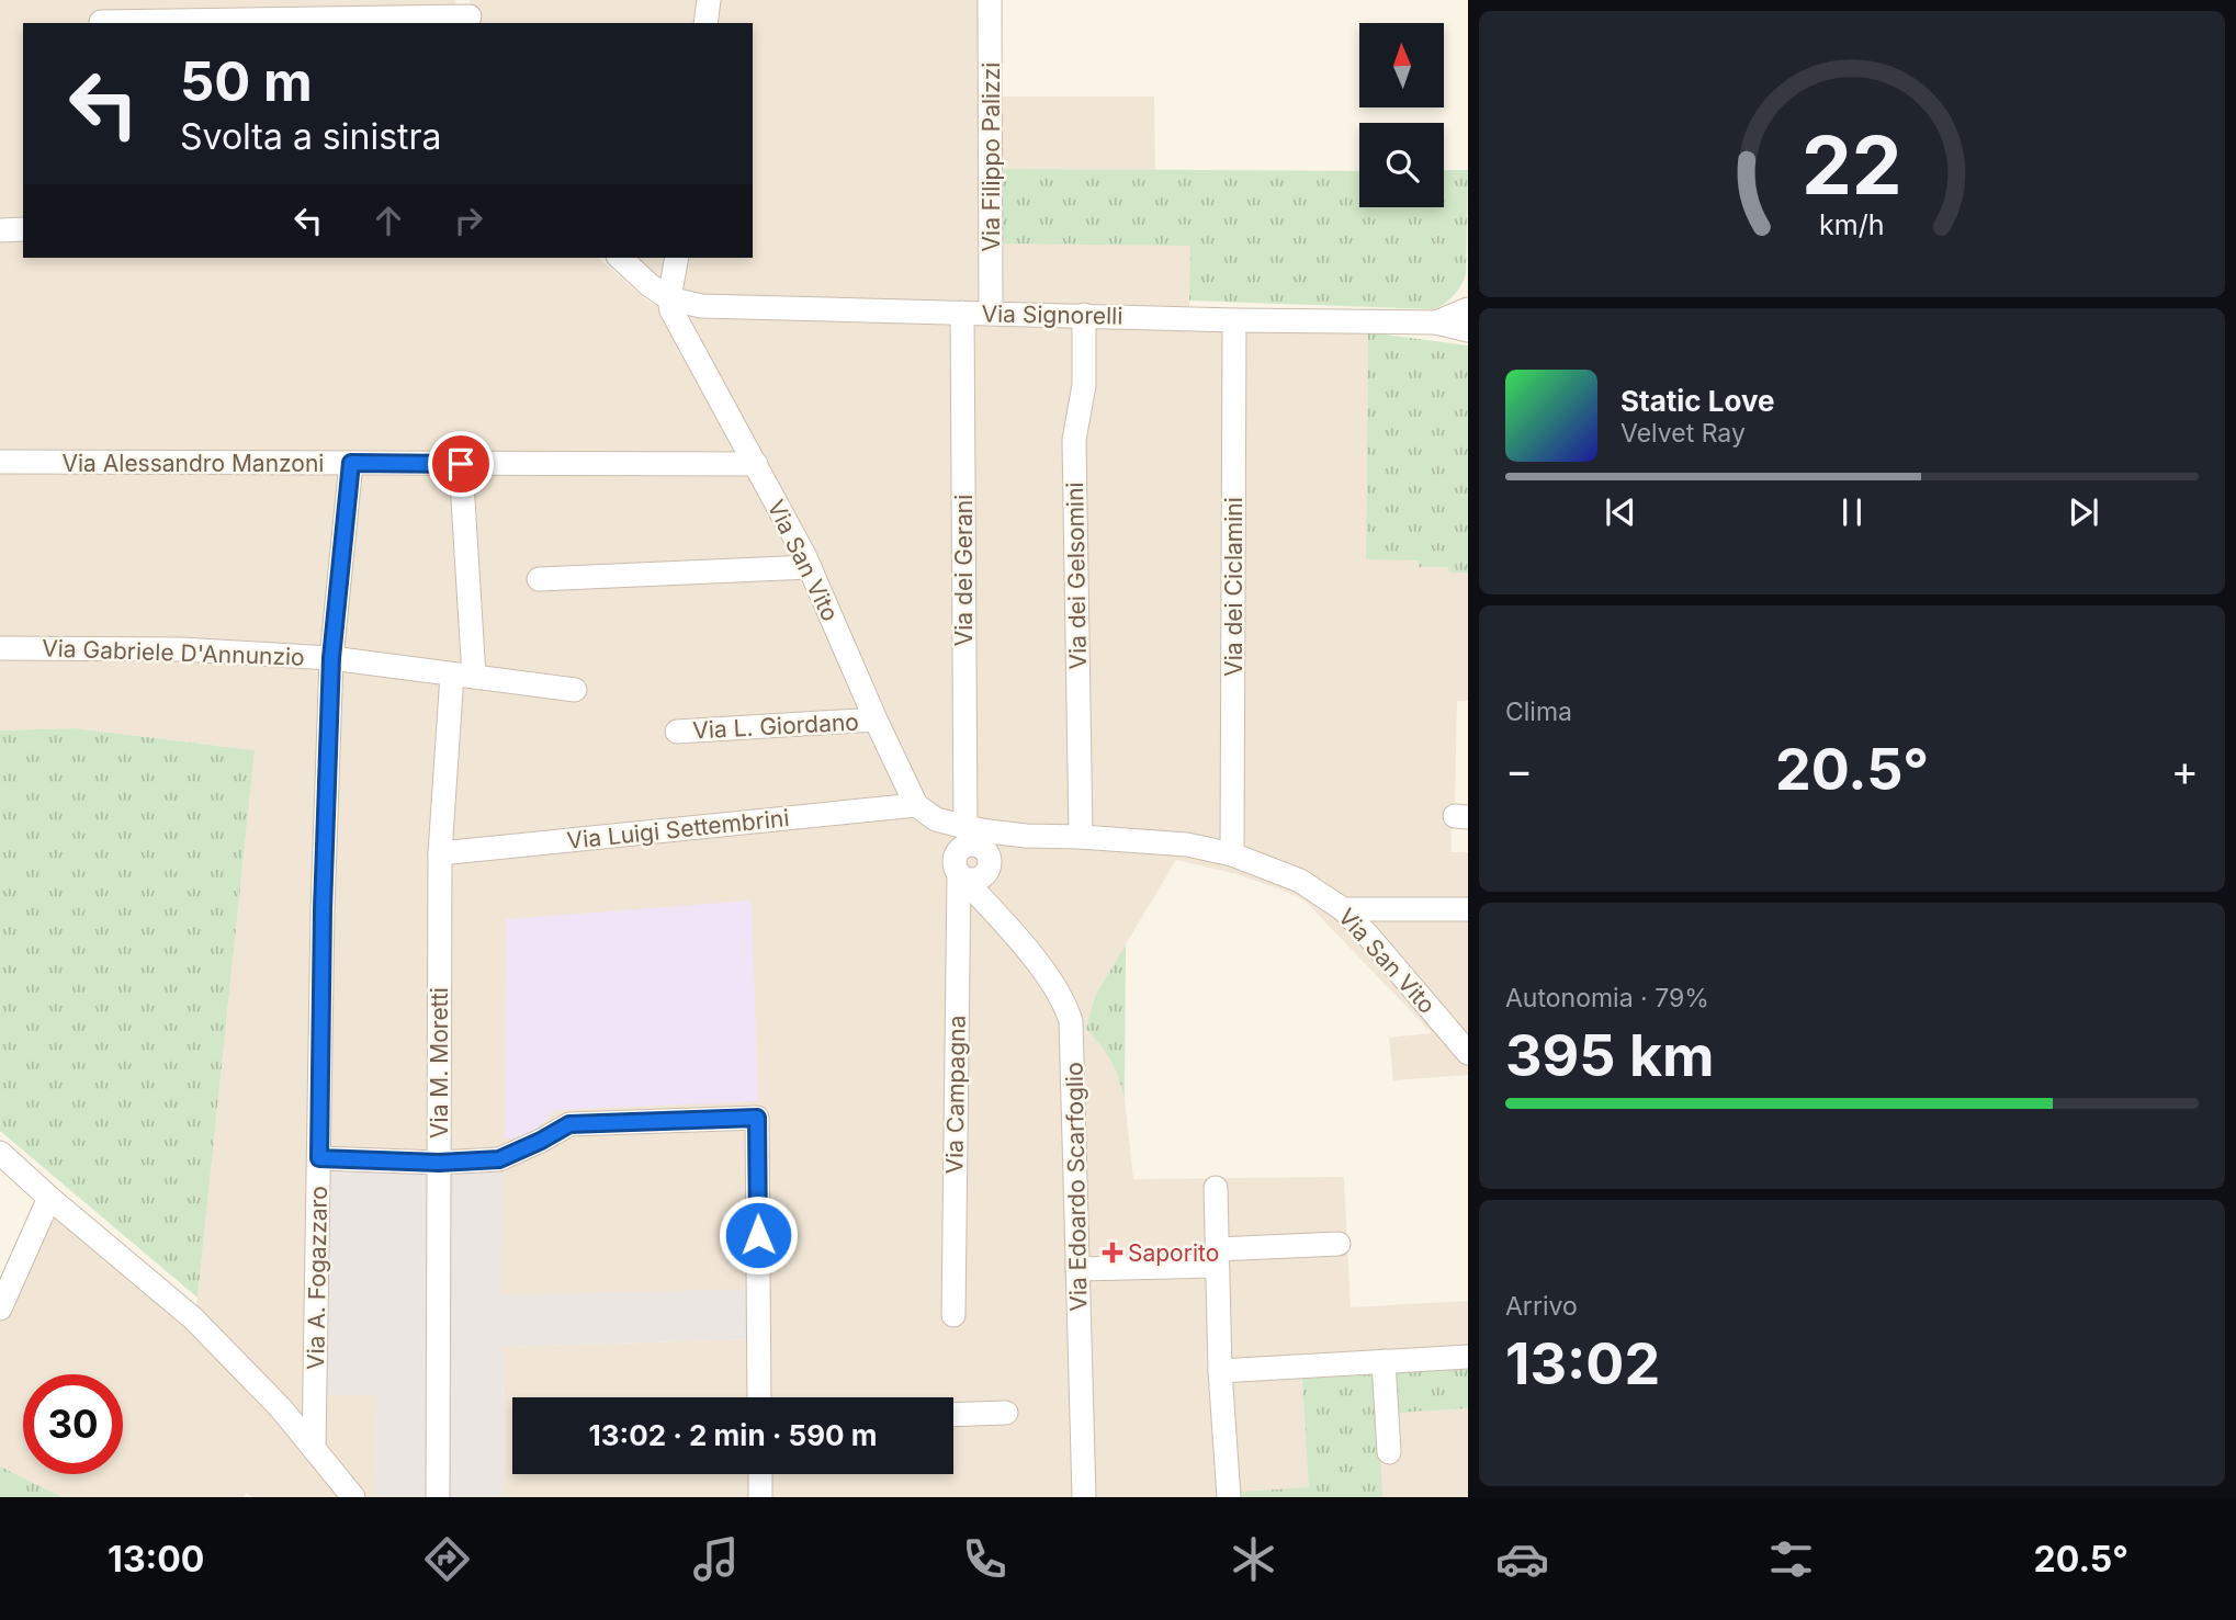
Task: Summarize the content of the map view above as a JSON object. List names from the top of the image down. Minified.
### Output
{"streets":{"street":["Via Filippo Palizzi","Via Signorelli","Via Alessandro Manzoni","Via San Vito","Via dei Gerani","Via dei Gelsomini","Via dei Ciclamini","Via Gabriele D'Annunzio","Via L. Giordano","Via Luigi Settembrini","Via M. Moretti","Via Campagna","Via Edoardo Scarfoglio","Via A. Fogazzaro"]},"crossings":[["Via Filippo Palizzi","Via Signorelli"],["Via Signorelli","Via San Vito"],["Via Signorelli","Via dei Gerani"],["Via Signorelli","Via dei Gelsomini"],["Via Signorelli","Via dei Ciclamini"],["Via Alessandro Manzoni","Via San Vito"],["Via Alessandro Manzoni","Via M. Moretti"],["Via Alessandro Manzoni","Via A. Fogazzaro"],["Via San Vito","Via dei Gerani"],["Via San Vito","Via dei Gelsomini"],["Via San Vito","Via dei Ciclamini"],["Via San Vito","Via L. Giordano"],["Via San Vito","Via Luigi Settembrini"],["Via San Vito","Via Campagna"],["Via San Vito","Via Edoardo Scarfoglio"],["Via dei Gerani","Via Campagna"],["Via dei Gerani","Via Edoardo Scarfoglio"],["Via Gabriele D'Annunzio","Via M. Moretti"],["Via Gabriele D'Annunzio","Via A. Fogazzaro"],["Via Luigi Settembrini","Via M. Moretti"],["Via Campagna","Via Edoardo Scarfoglio"]],"places":{"health":["Saporito"]},"north":"top","page":{"turn":["50 m","Svolta a sinistra"],"song":["Static Love","Velvet Ray"],"tile":["Clima",["Autonomia · 79%","395 km"],["Arrivo","13:02"]],"heat":["−","20.5°","+"],"limit":"30","trip":"13:02 · 2 min · 590 m","tabs":["13:00","20.5°"],"gauge":["22","km/h"]}}
